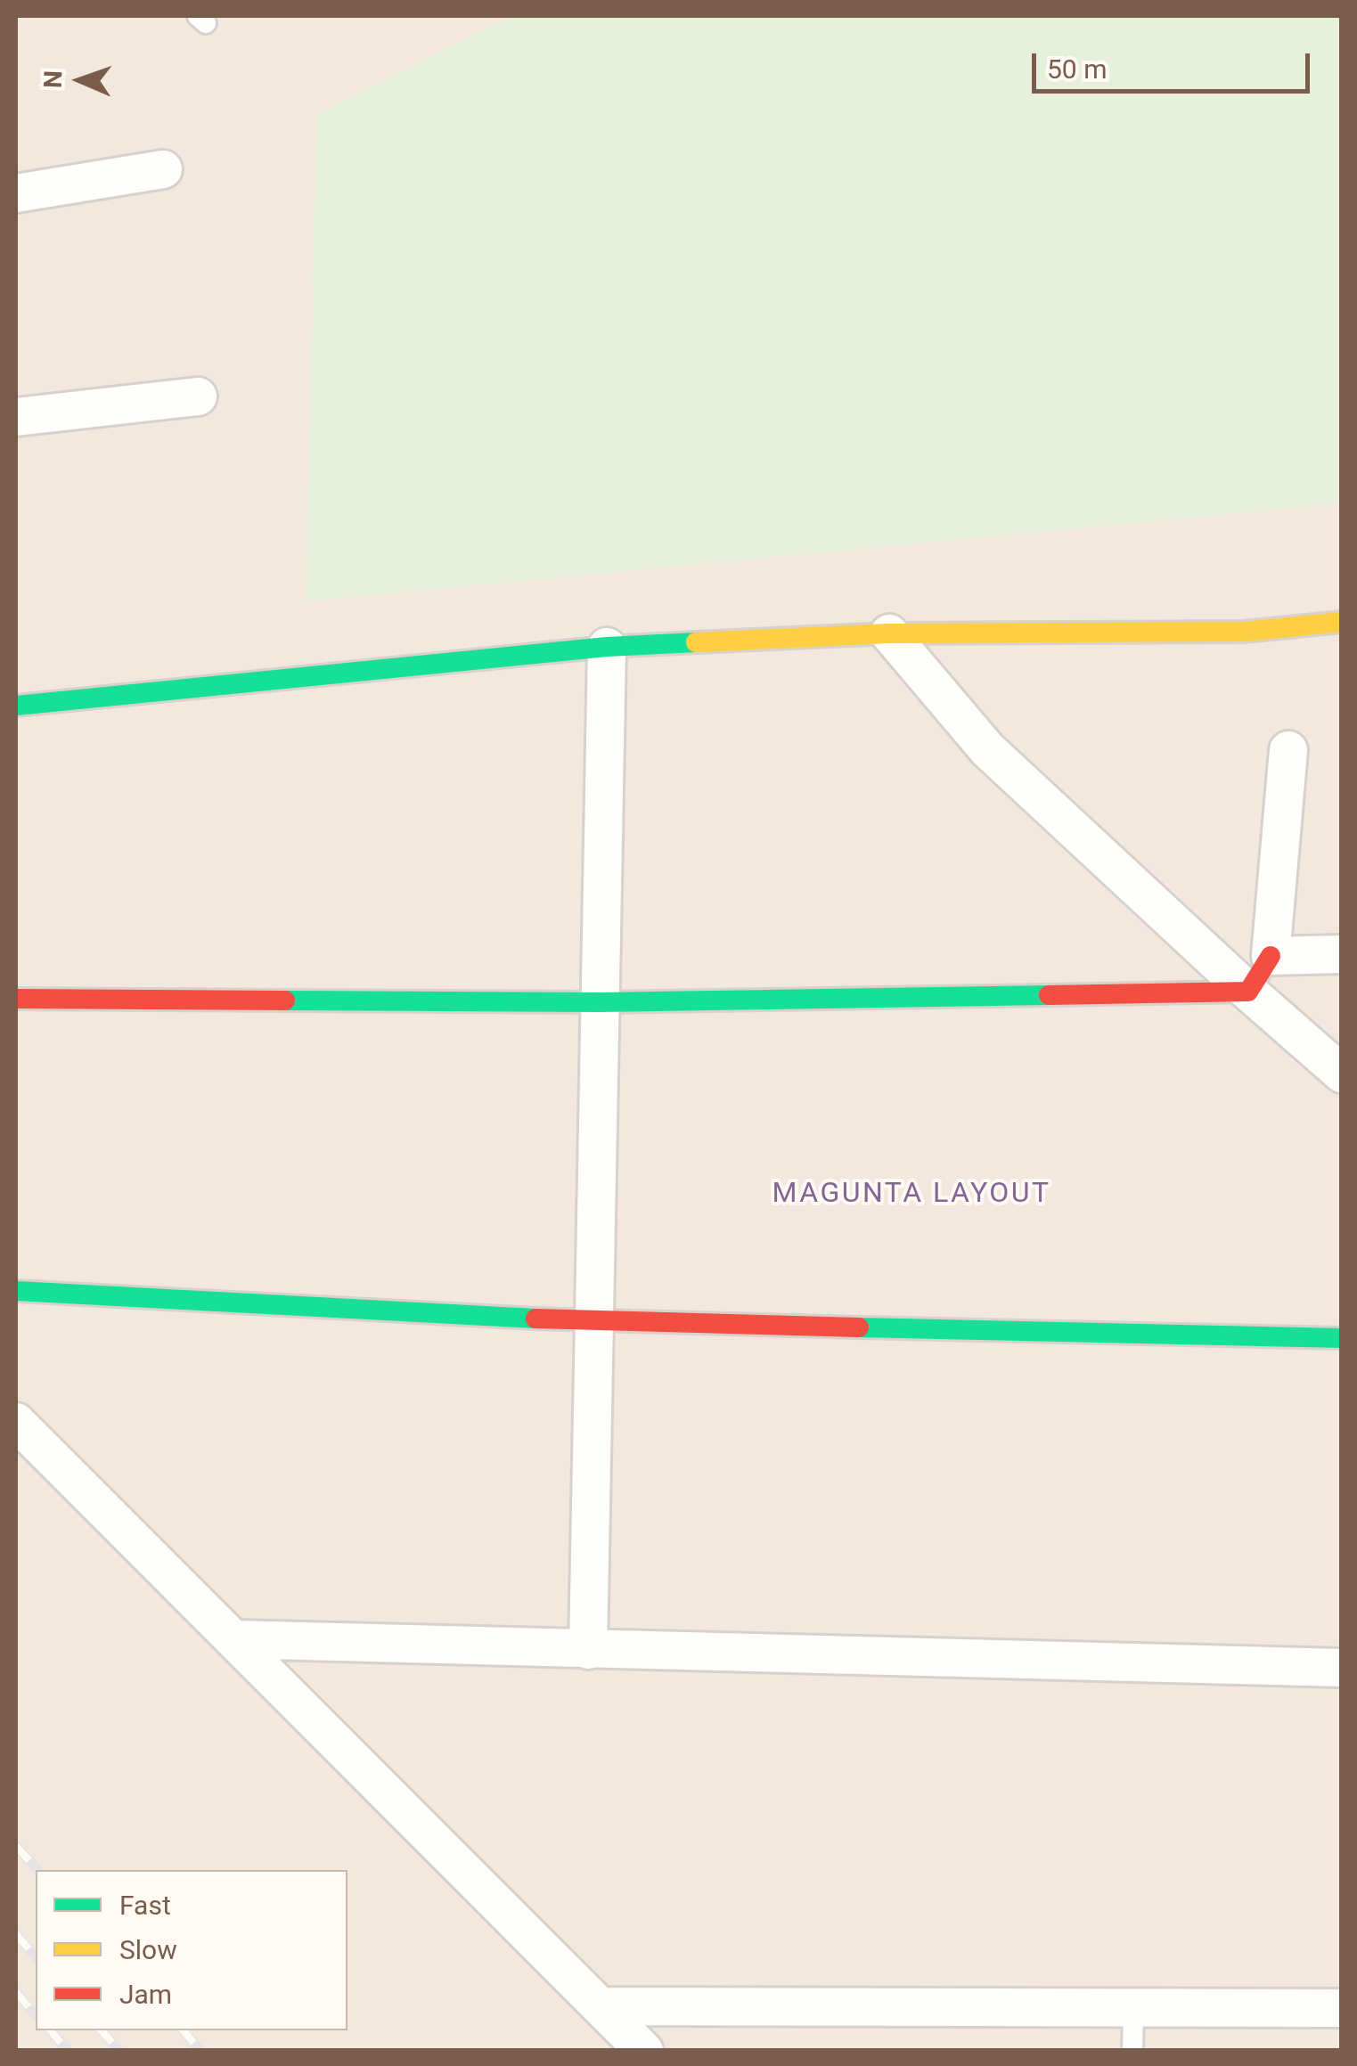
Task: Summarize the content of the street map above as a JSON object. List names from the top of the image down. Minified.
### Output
{"districts":["MAGUNTA LAYOUT"],"legend":["Fast","Slow","Jam"],"scale_bar":"50 m","north":"left"}
